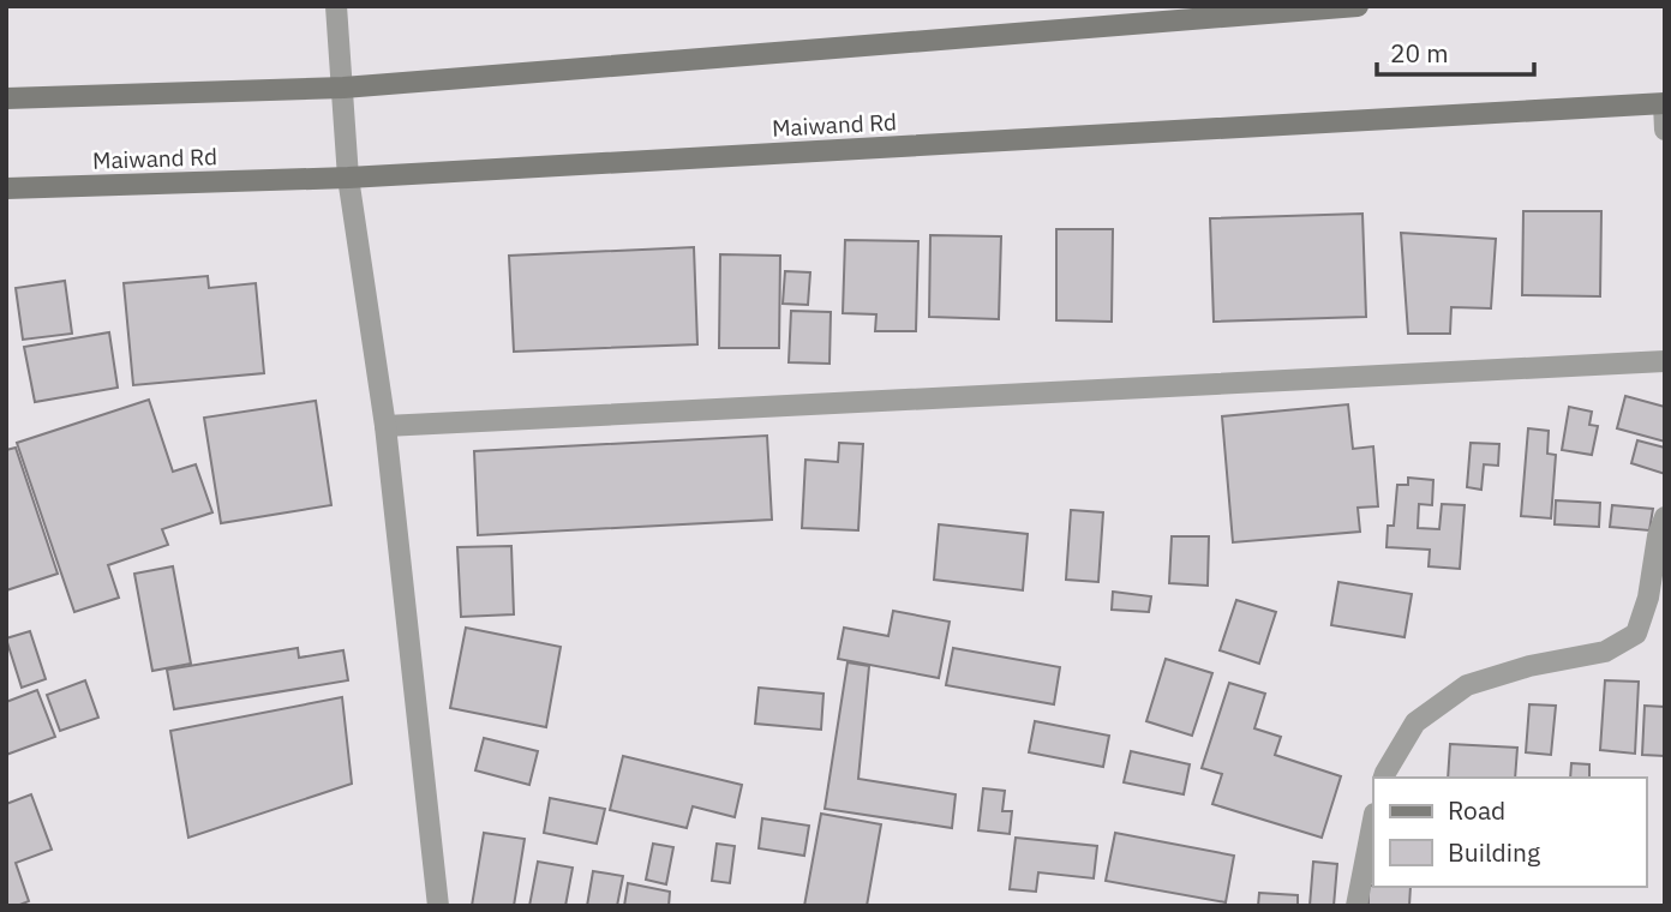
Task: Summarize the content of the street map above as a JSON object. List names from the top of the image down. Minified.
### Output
{"streets":{"main road":["Maiwand Rd"]},"legend":["Road","Building"],"scale_bar":"20 m"}
